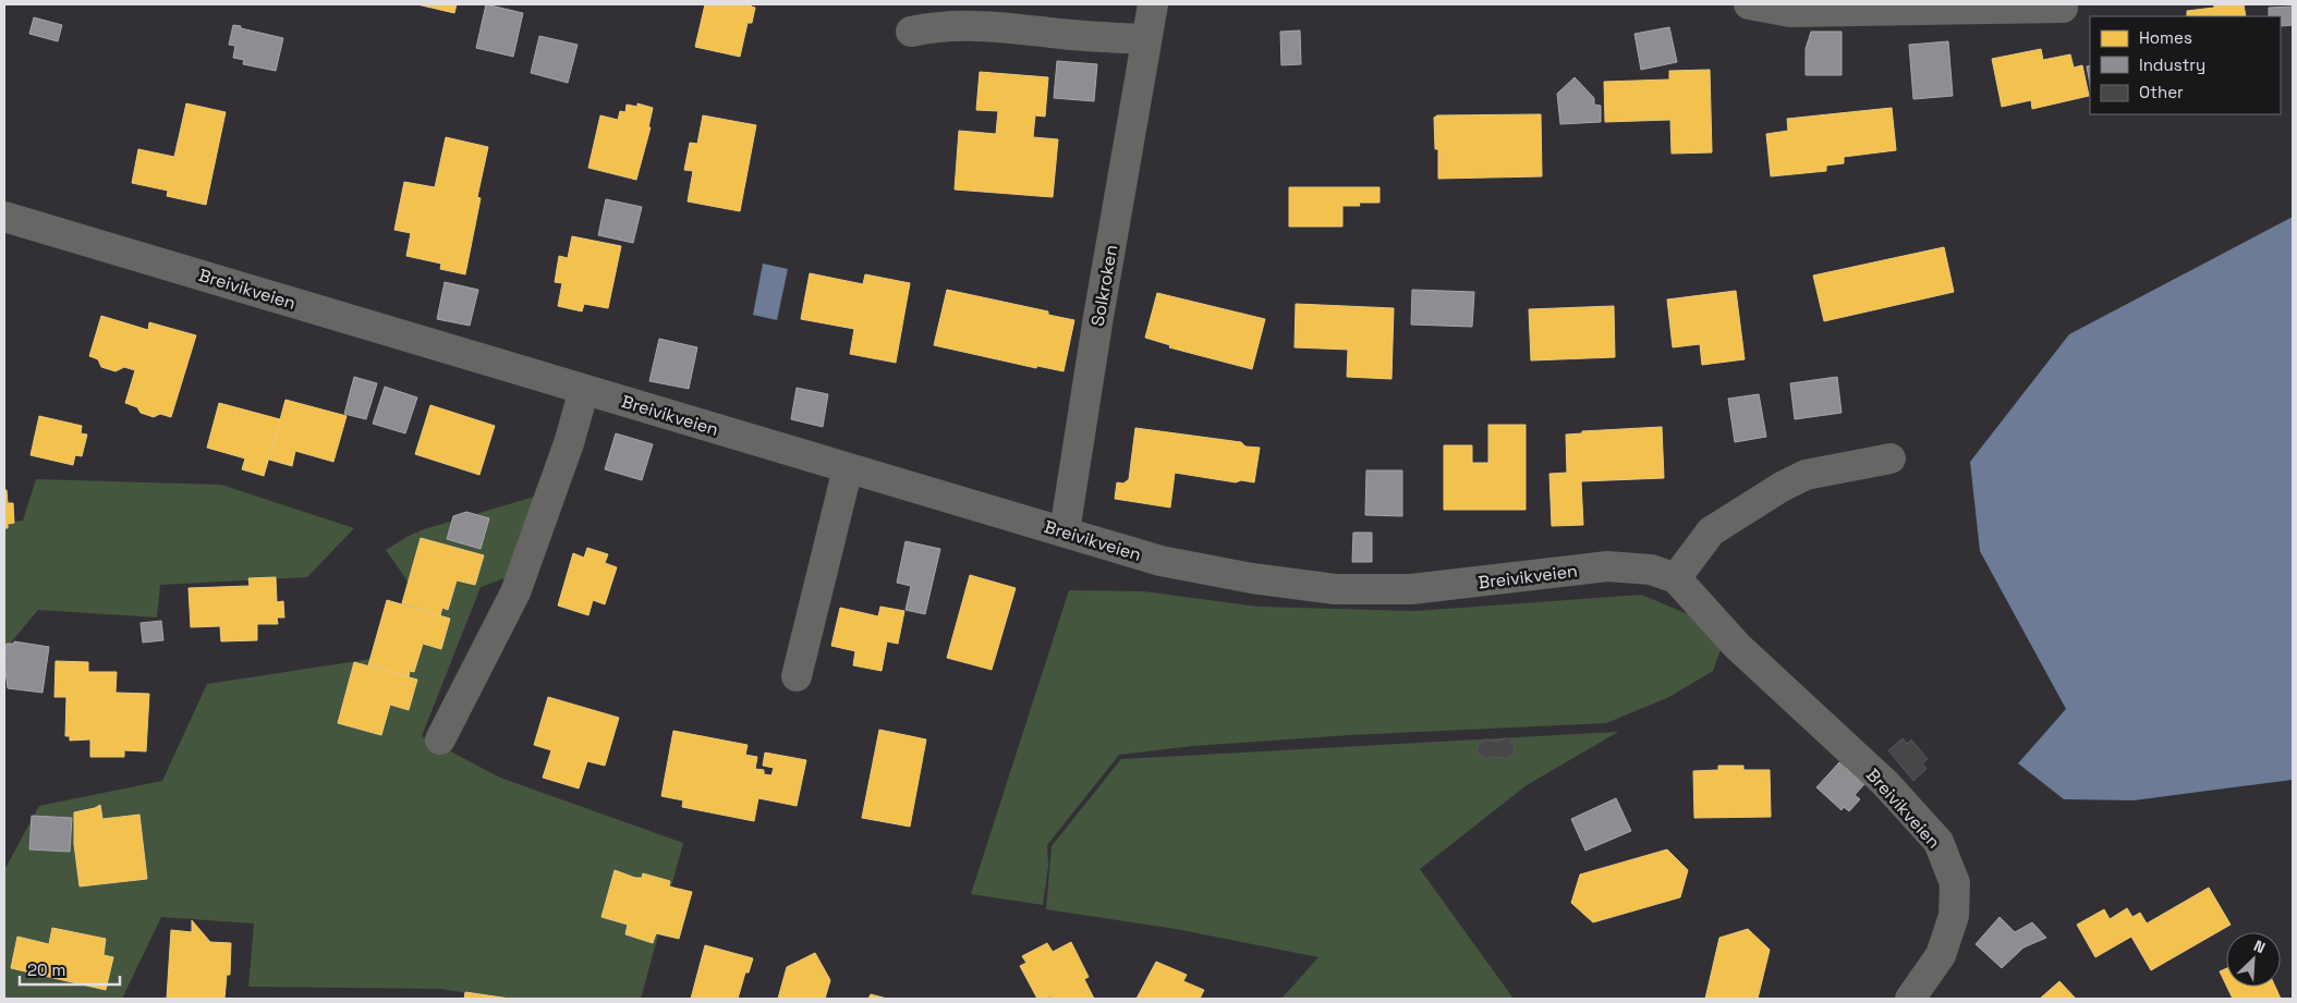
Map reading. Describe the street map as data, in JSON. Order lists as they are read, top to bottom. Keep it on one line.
{"streets":{"street":["Solkroken","Breivikveien"]},"crossings":[["Solkroken","Breivikveien"]],"legend":["Homes","Industry","Other"],"scale_bar":"20 m","north":"top right"}
